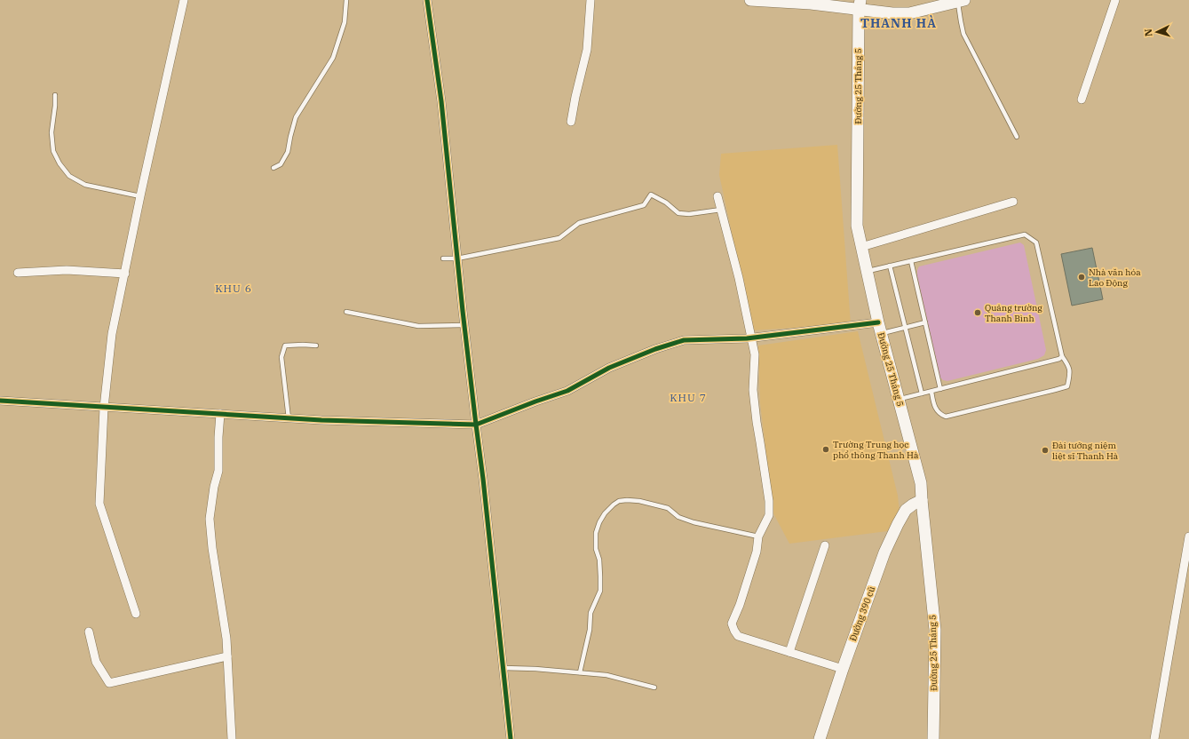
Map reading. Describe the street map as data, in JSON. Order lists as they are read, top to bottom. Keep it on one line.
{"streets":{"main road":["Đường 25 Tháng 5","Đường 390 cũ"]},"crossings":[["Đường 25 Tháng 5","Đường 390 cũ"]],"districts":["THANH HÀ","KHU 6","KHU 7"],"places":["Nhà văn hóa Lao Động","Quảng trường Thanh Bình","Trường Trung học phổ thông Thanh Hà","Đài tưởng niệm liệt sĩ Thanh Hà"],"north":"left"}
